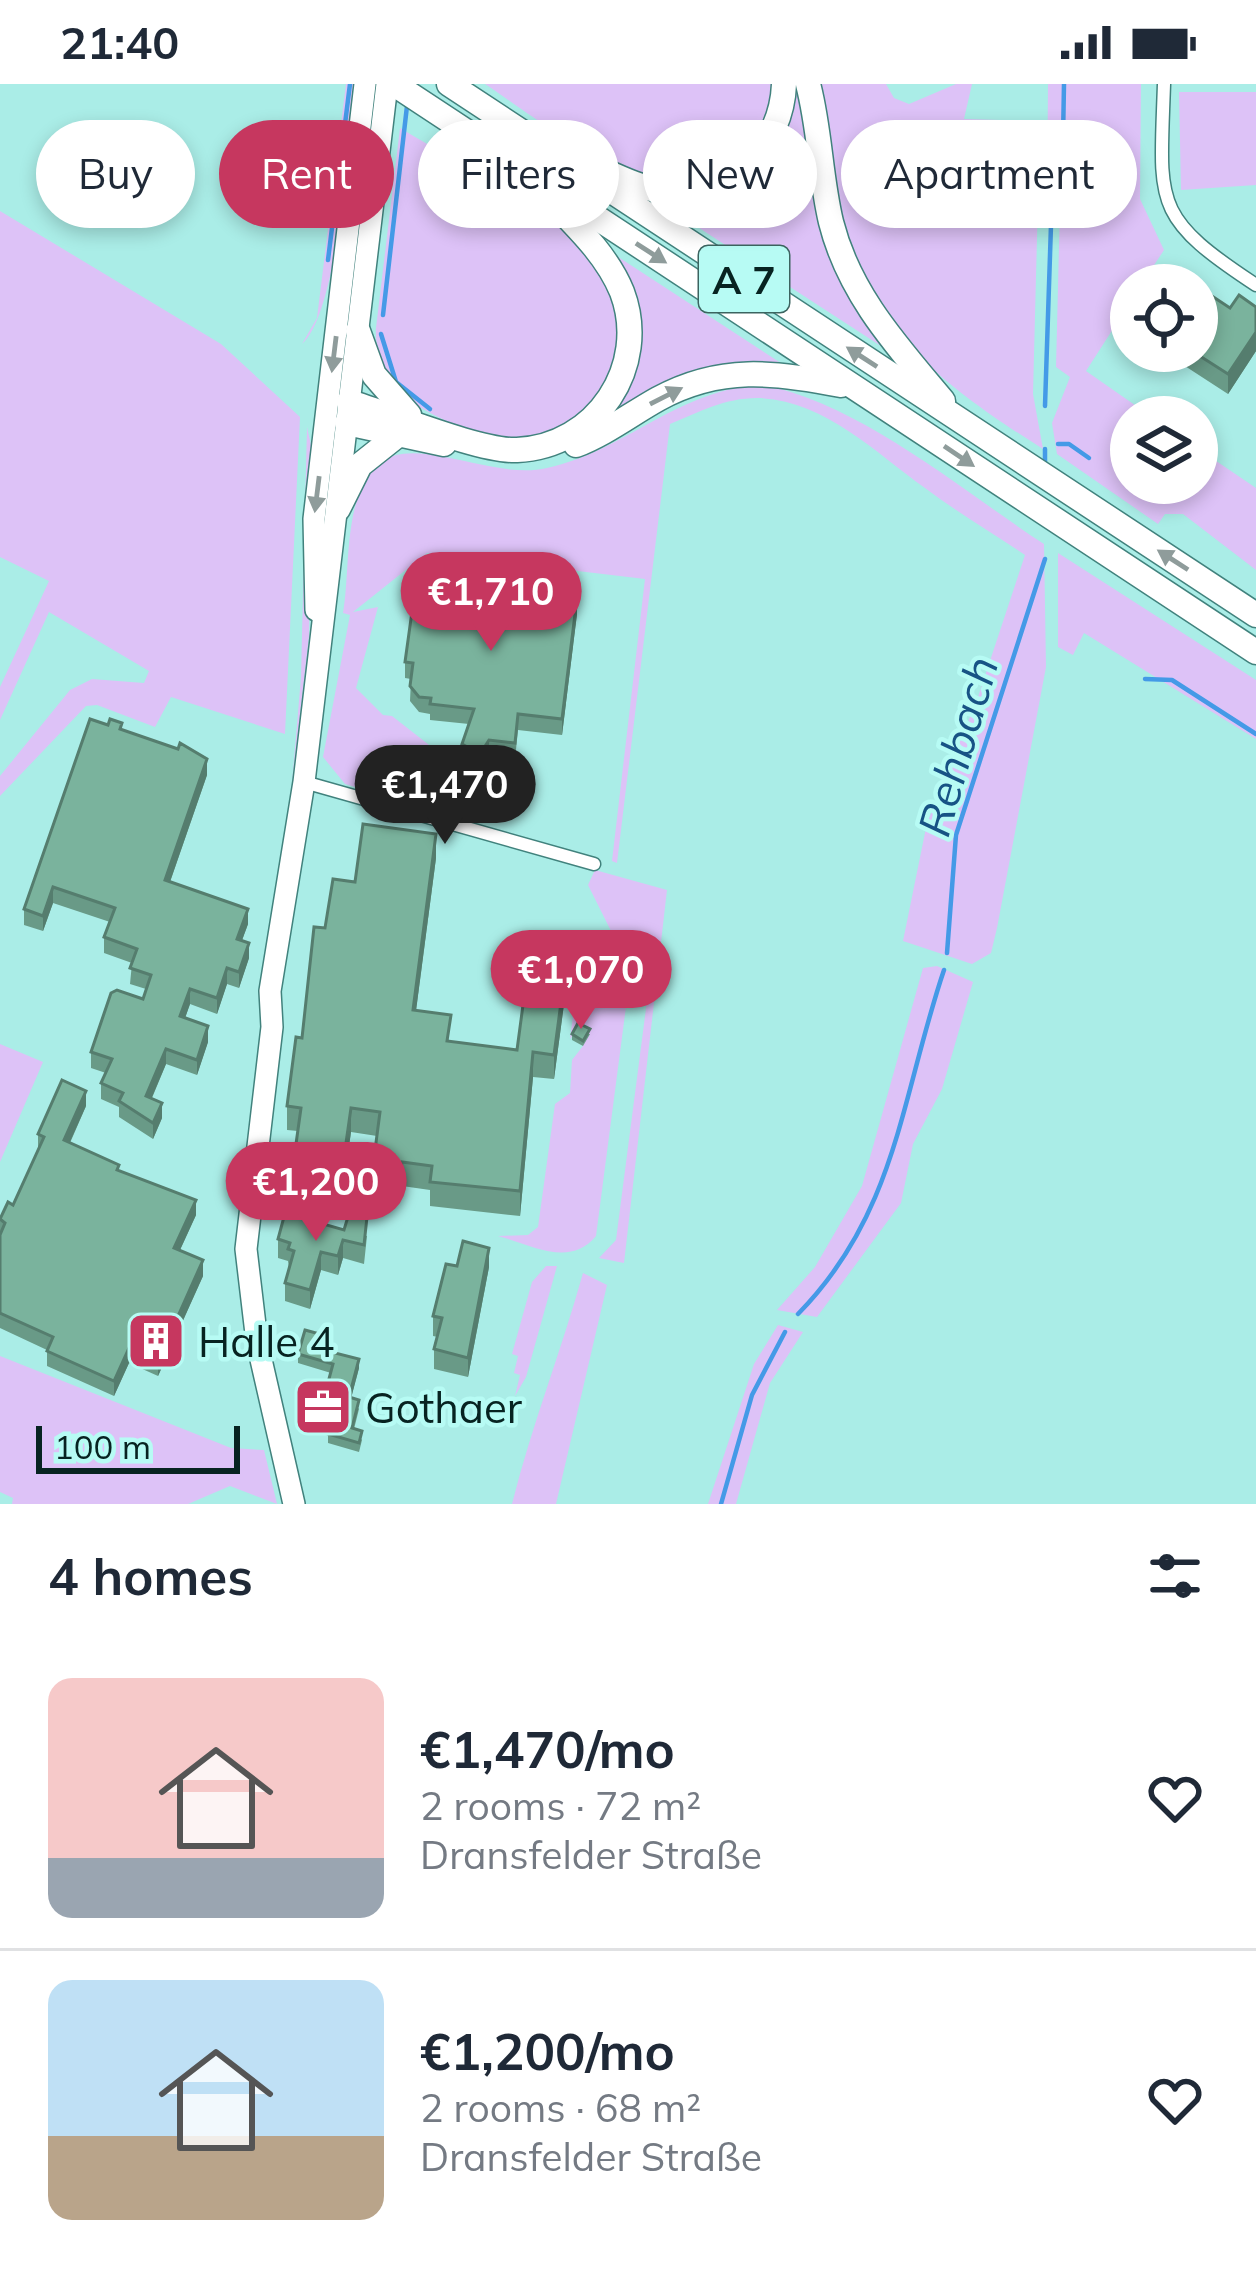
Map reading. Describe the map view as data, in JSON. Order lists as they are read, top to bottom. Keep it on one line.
{"streets":{"highway":["A 7"]},"water":["Rehbach"],"places":{"building":["Halle 4"],"office":["Gothaer"]},"scale_bar":"100 m","page":{"status":"21:40","chip":["Buy","Rent","Filters","New","Apartment"],"price":["€1,710","€1,470","€1,070","€1,200"],"scale":"100 m","heading":"4 homes","list":[{"name":"€1,470/mo","note":"2 rooms · 72 m² · Dransfelder Straße"},{"name":"€1,200/mo","note":"2 rooms · 68 m² · Dransfelder Straße"}]}}
